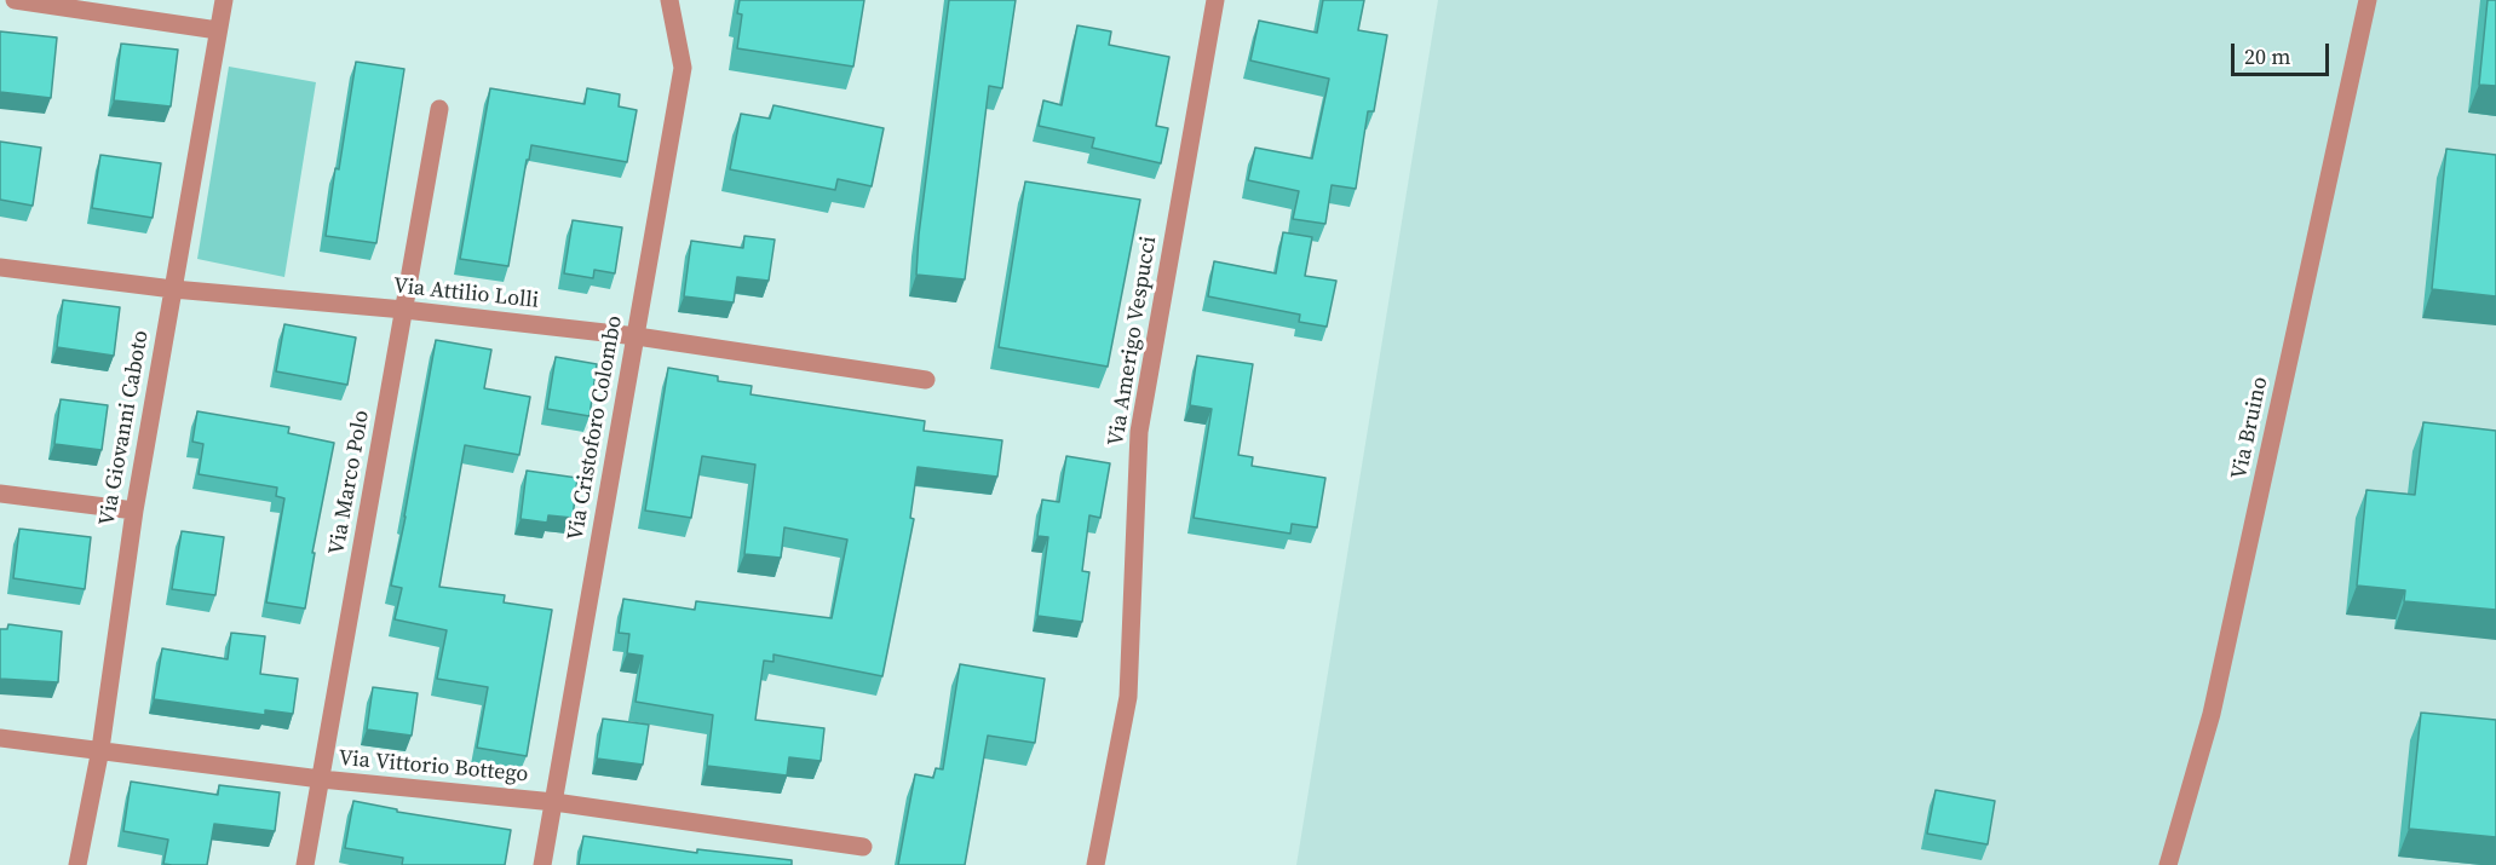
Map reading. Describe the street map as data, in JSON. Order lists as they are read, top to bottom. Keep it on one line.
{"streets":{"street":["Via Attilio Lolli","Via Amerigo Vespucci","Via Giovanni Caboto","Via Cristoforo Colombo","Via Bruino","Via Marco Polo","Via Vittorio Bottego"]},"crossings":[["Via Attilio Lolli","Via Giovanni Caboto"],["Via Attilio Lolli","Via Cristoforo Colombo"],["Via Attilio Lolli","Via Marco Polo"],["Via Giovanni Caboto","Via Vittorio Bottego"],["Via Cristoforo Colombo","Via Vittorio Bottego"],["Via Marco Polo","Via Vittorio Bottego"]],"scale_bar":"20 m"}
